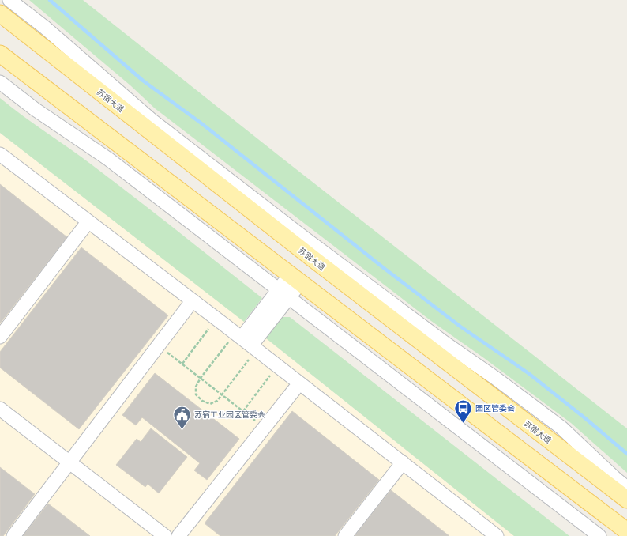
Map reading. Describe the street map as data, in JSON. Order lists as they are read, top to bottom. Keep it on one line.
{"streets":{"main road":["苏宿大道"]},"places":{"bus stop":["园区管委会"],"public building":["苏宿工业园区管委会"]}}
